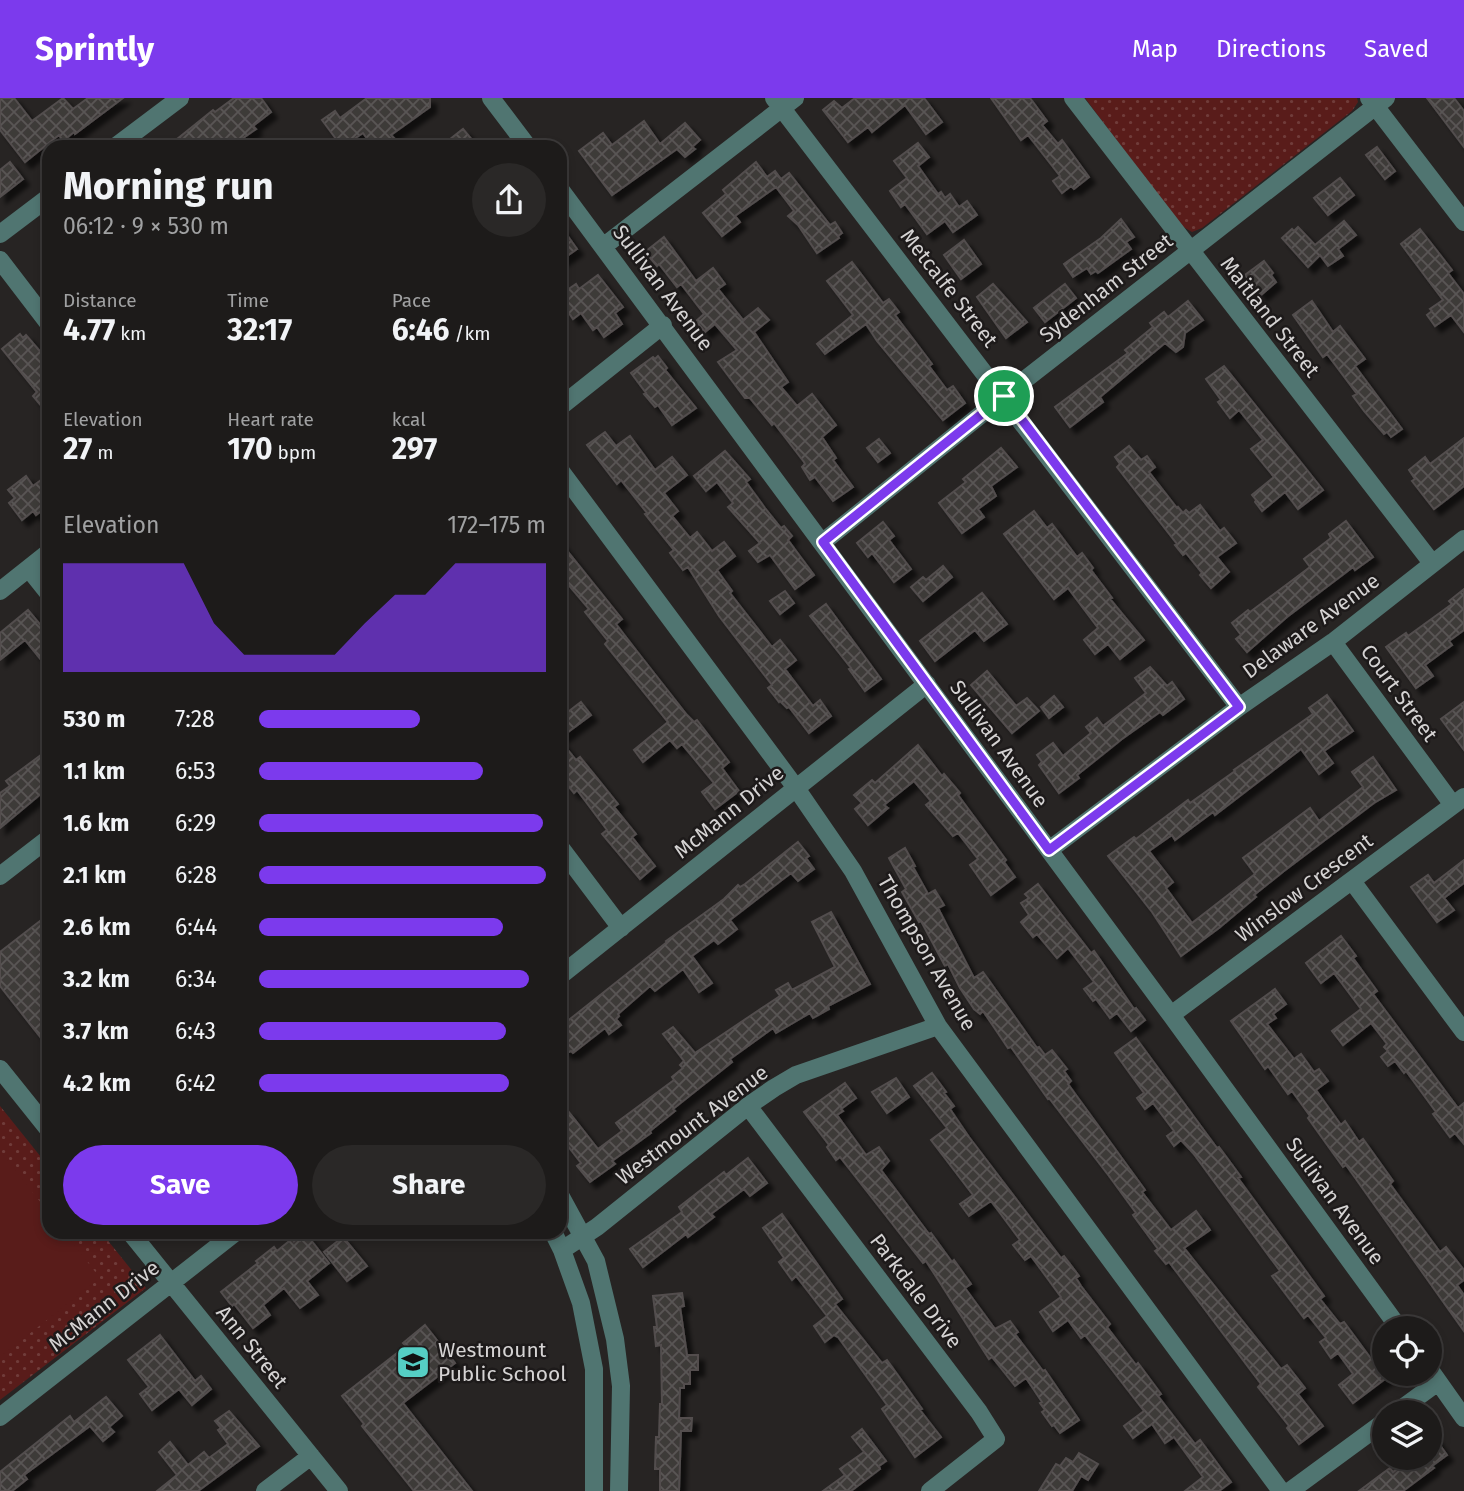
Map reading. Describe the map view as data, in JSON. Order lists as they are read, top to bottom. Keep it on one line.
{"streets":{"street":["Sullivan Avenue","Metcalfe Street","Sydenham Street","Maitland Street","Delaware Avenue","Court Street","McMann Drive","Winslow Crescent","Thompson Avenue","Westmount Avenue","Parkdale Drive","Ann Street"]},"crossings":[["Sullivan Avenue","Sydenham Street"],["Sullivan Avenue","Delaware Avenue"],["Sullivan Avenue","McMann Drive"],["Sullivan Avenue","Winslow Crescent"],["Metcalfe Street","Sydenham Street"],["Metcalfe Street","Delaware Avenue"],["Sydenham Street","Maitland Street"],["Maitland Street","Delaware Avenue"],["Delaware Avenue","Court Street"],["Court Street","Winslow Crescent"],["McMann Drive","Thompson Avenue"],["McMann Drive","Ann Street"],["Thompson Avenue","Westmount Avenue"],["Westmount Avenue","Parkdale Drive"]],"places":{"school or university":["Westmount Public School"]},"page":{"header":"Sprintly","nav":["Map","Directions","Saved"],"heading":["Morning run","06:12 · 9 × 530 m"],"stats":[["Distance","4.77 km"],["Time","32:17"],["Pace","6:46 /km"],["Elevation","27 m"],["Heart rate","170 bpm"],["kcal","297"]],"chart":["Elevation","172–175 m"],"list":[{"name":"530 m","note":"7:28"},{"name":"1.1 km","note":"6:53"},{"name":"1.6 km","note":"6:29"},{"name":"2.1 km","note":"6:28"},{"name":"2.6 km","note":"6:44"},{"name":"3.2 km","note":"6:34"},{"name":"3.7 km","note":"6:43"},{"name":"4.2 km","note":"6:42"}],"buttons":["Save","Share"]}}
